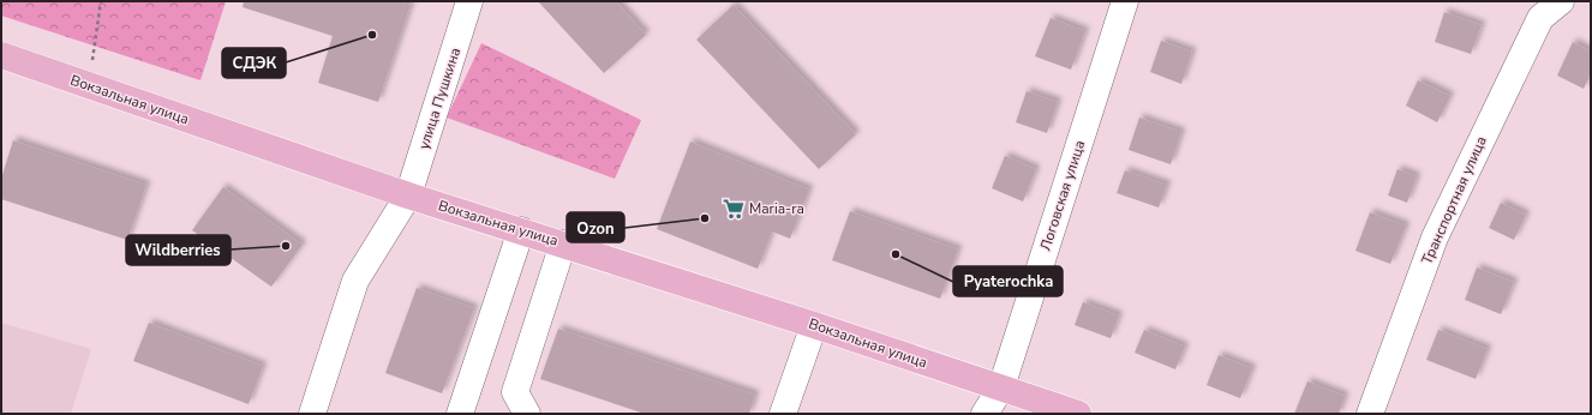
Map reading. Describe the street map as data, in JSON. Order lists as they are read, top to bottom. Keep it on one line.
{"streets":{"main road":["Вокзальная улица"],"street":["улица Пушкина","Логовская улица","Транспортная улица"]},"crossings":[["улица Пушкина","Вокзальная улица"],["Вокзальная улица","Логовская улица"]],"places":{"other":["СДЭК","Ozon","Wildberries","Pyaterochka"],"supermarket":["Maria-ra"]}}
